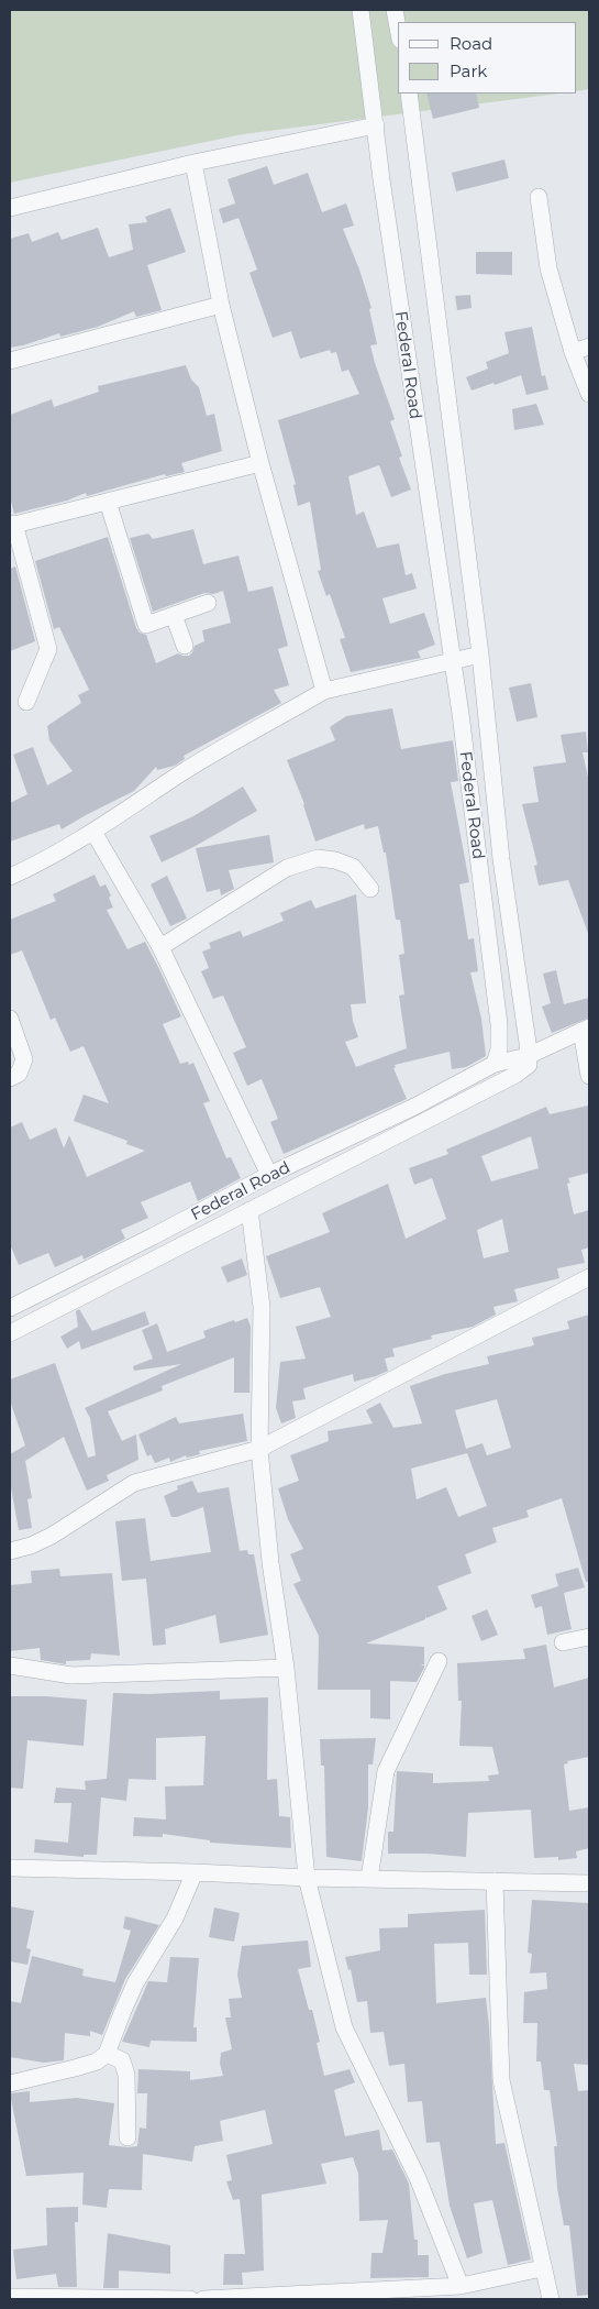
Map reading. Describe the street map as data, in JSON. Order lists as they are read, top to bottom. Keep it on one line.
{"streets":{"street":["Federal Road"]},"legend":["Road","Park"]}
